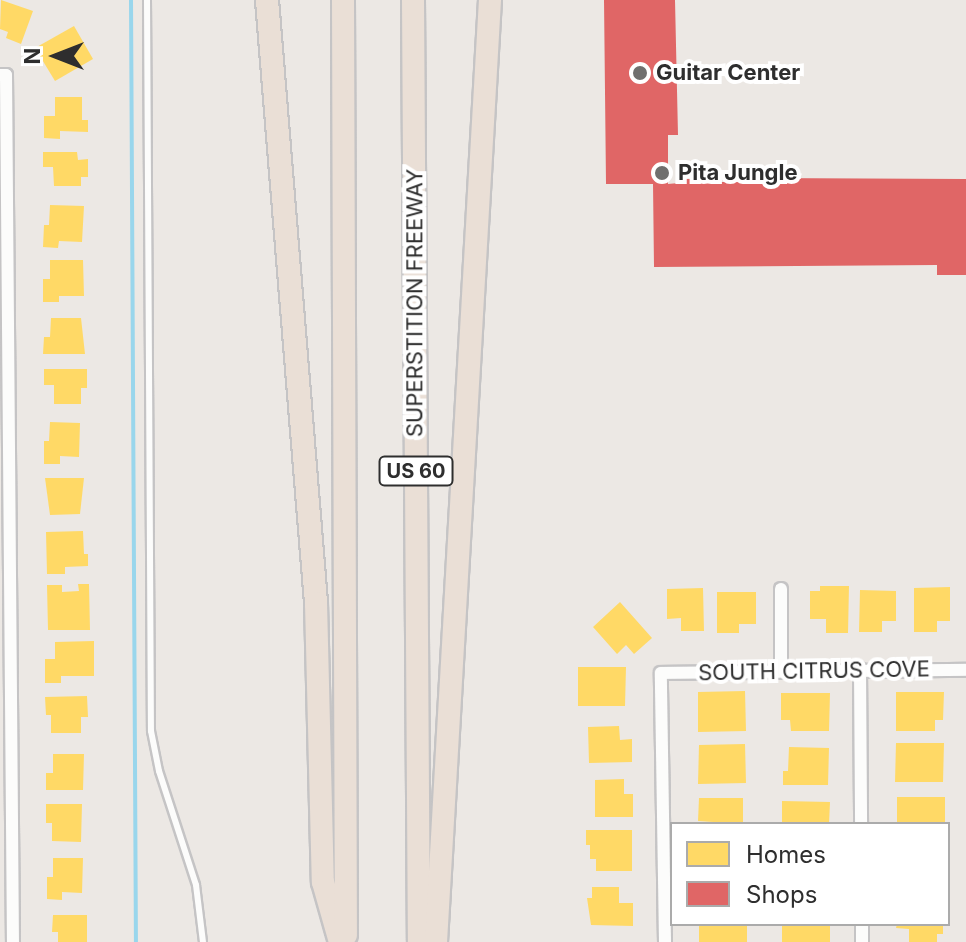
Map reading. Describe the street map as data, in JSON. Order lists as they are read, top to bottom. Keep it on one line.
{"streets":{"highway":["SUPERSTITION FREEWAY","US 60"],"street":["SOUTH CITRUS COVE"]},"places":["Guitar Center","Pita Jungle"],"legend":["Homes","Shops"],"north":"left"}
